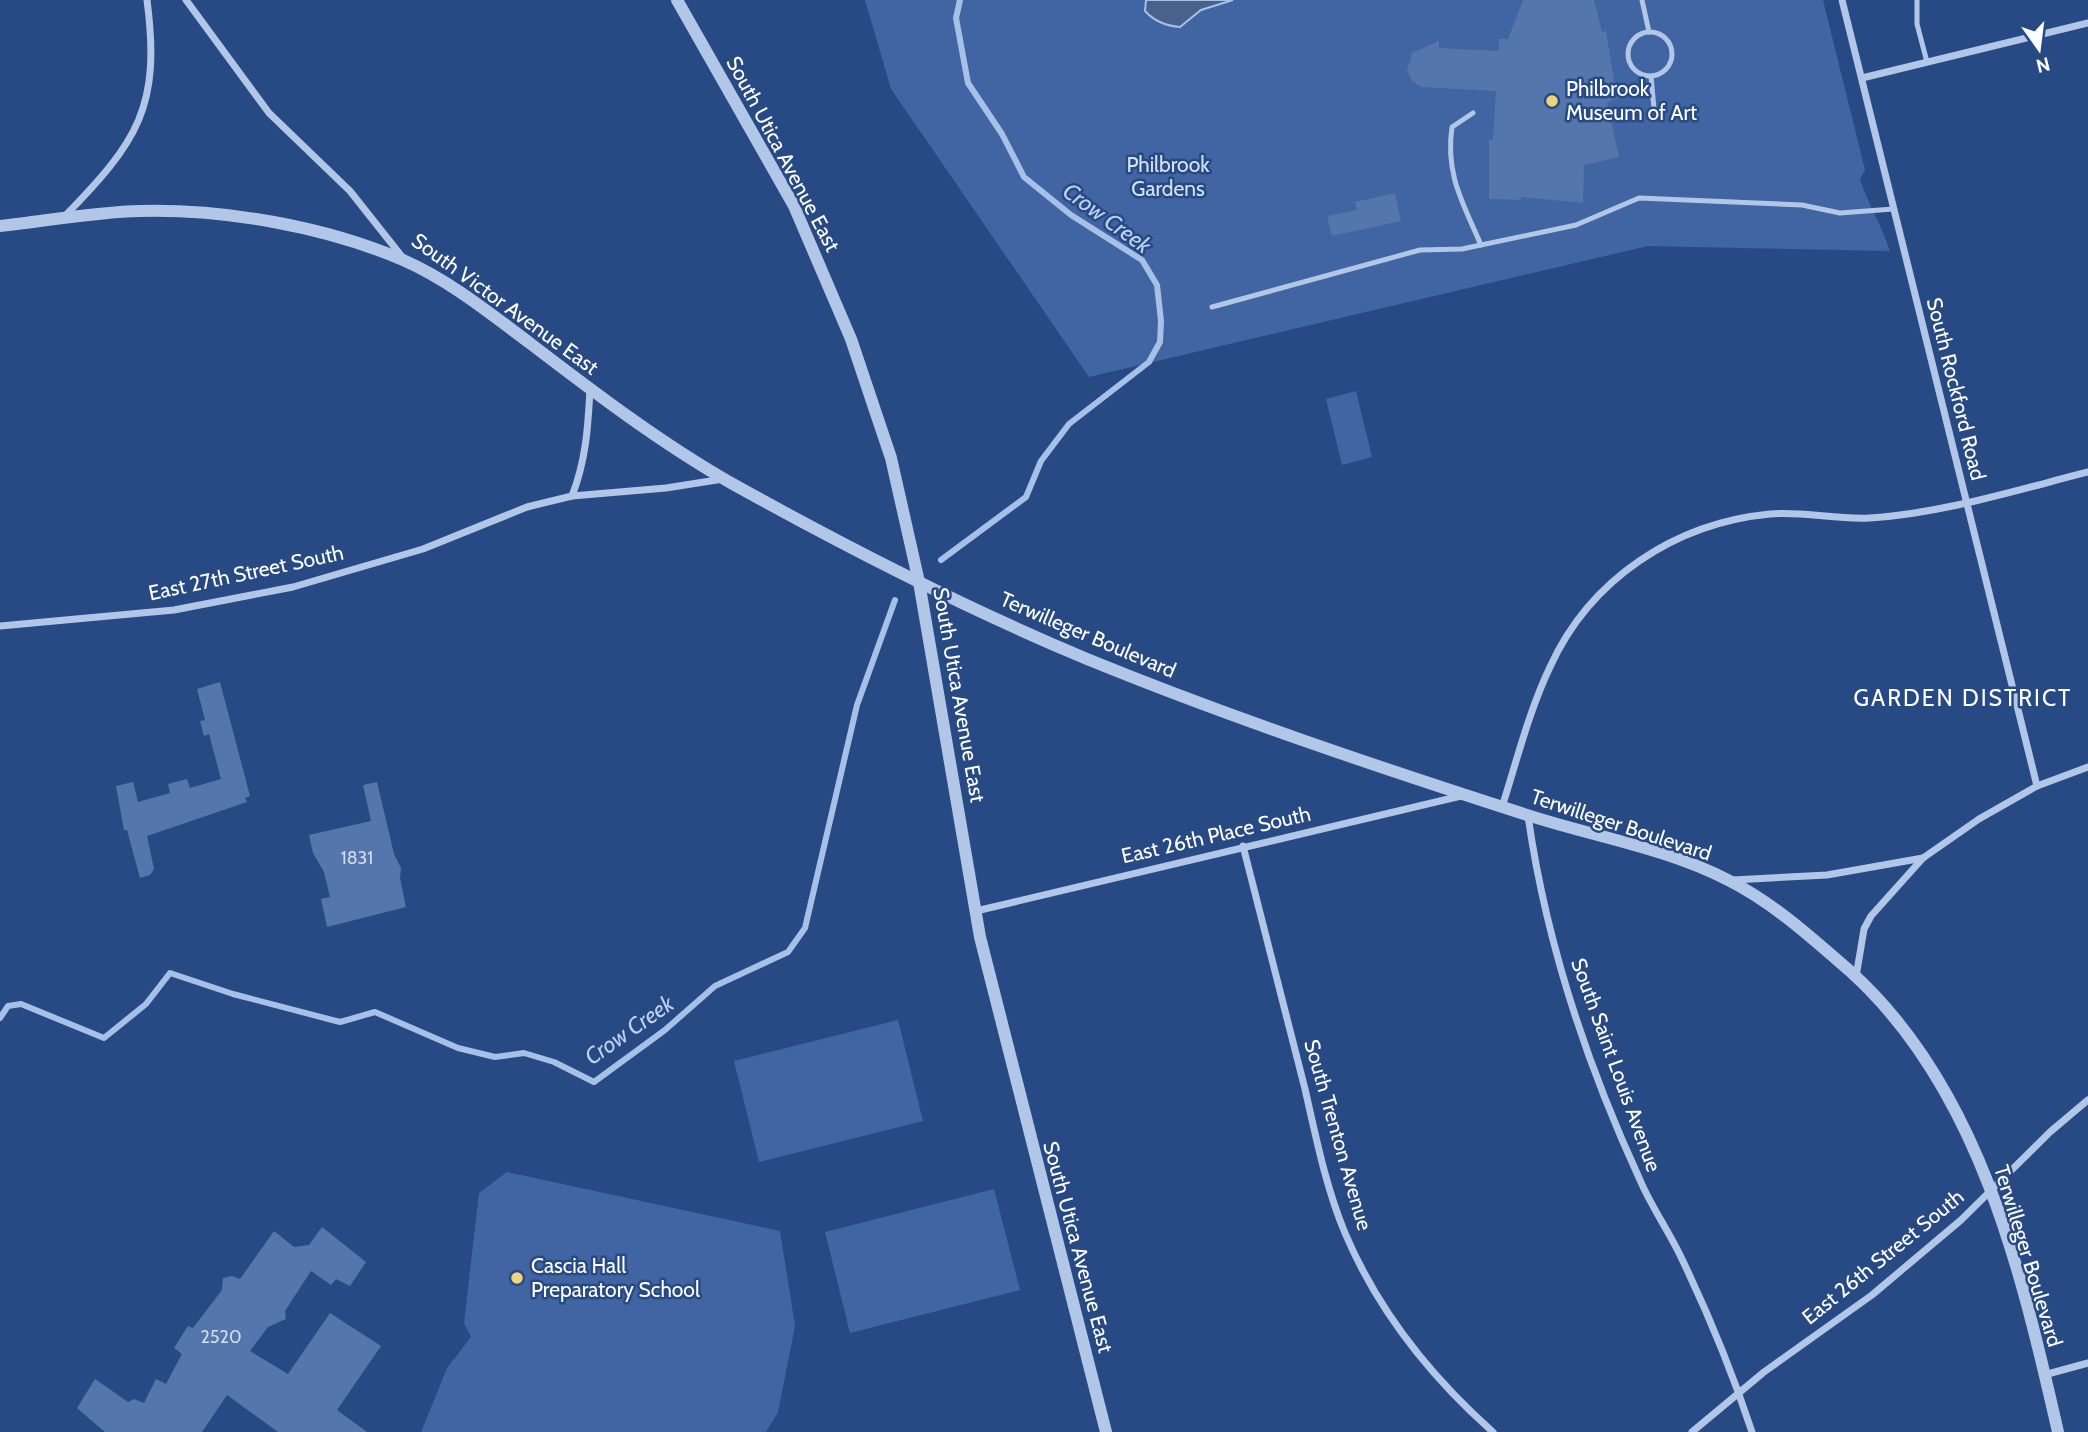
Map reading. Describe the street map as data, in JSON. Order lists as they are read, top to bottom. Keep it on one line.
{"streets":{"street":["South Utica Avenue East","South Victor Avenue East","South Rockford Road","East 27th Street South","Terwilleger Boulevard","East 26th Place South","South Saint Louis Avenue","South Trenton Avenue","East 26th Street South"]},"crossings":[["South Utica Avenue East","Terwilleger Boulevard"],["South Utica Avenue East","East 26th Place South"],["South Victor Avenue East","East 27th Street South"],["Terwilleger Boulevard","East 26th Place South"],["Terwilleger Boulevard","South Saint Louis Avenue"],["Terwilleger Boulevard","East 26th Street South"],["East 26th Place South","South Trenton Avenue"],["South Saint Louis Avenue","East 26th Street South"]],"districts":["GARDEN DISTRICT"],"water":["Crow Creek"],"parks":["Philbrook Gardens"],"places":["Philbrook Museum of Art","Cascia Hall Preparatory School"],"house_numbers":["1831","2520"],"north":"bottom"}
